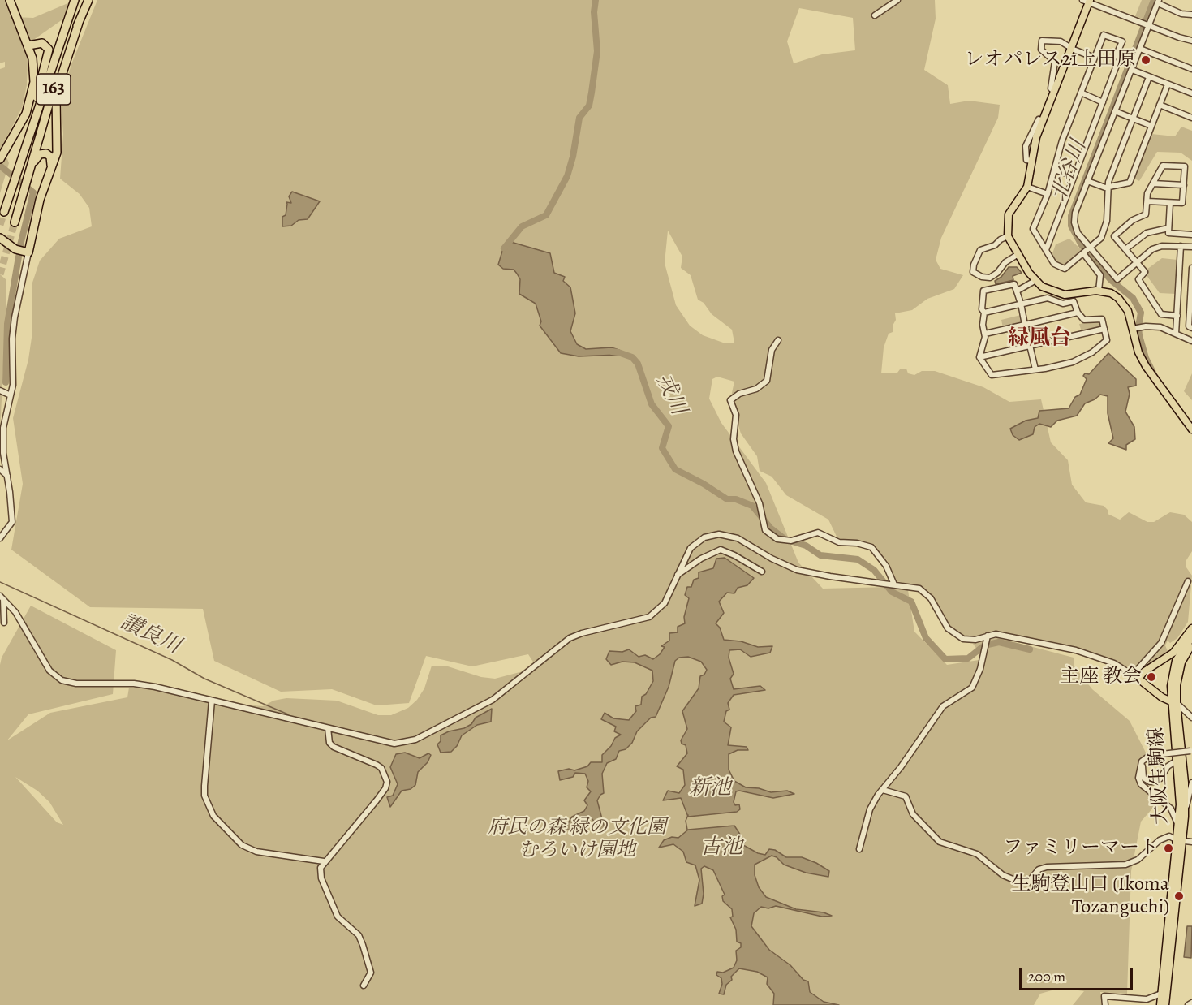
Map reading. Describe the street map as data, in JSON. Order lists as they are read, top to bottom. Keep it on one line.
{"streets":{"highway":["163"],"main road":["大阪生駒線"]},"districts":["緑風台"],"water":["北谷川","戎川","讃良川","新池","古池"],"parks":["府民の森 緑の文化園 むろいけ園地"],"places":["レオパレス21上田原","主座 教会","ファミリーマート","生駒登山口 (Ikoma Tozanguchi)"],"scale_bar":"200 m"}
